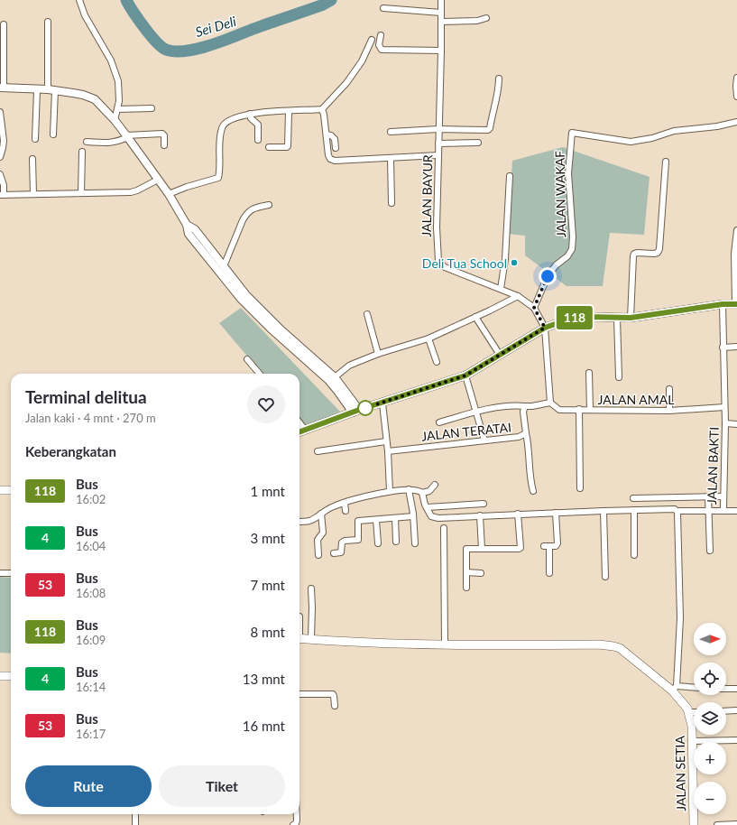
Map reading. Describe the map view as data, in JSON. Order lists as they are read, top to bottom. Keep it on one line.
{"streets":{"main road":["JALAN SETIA"],"street":["JALAN WAKAF","JALAN BAYUR","JALAN AMAL","JALAN TERATAI","JALAN BAKTI"]},"crossings":[["JALAN WAKAF","JALAN BAYUR"],["JALAN AMAL","JALAN BAKTI"]],"water":["Sei Deli"],"places":["Deli Tua School"],"lines":["bus line 118"],"north":"right","page":{"on_map":"118","heading":[["Terminal delitua","Jalan kaki · 4 mnt · 270 m"],"Keberangkatan"],"list":[{"mark":"118","name":"Bus","note":"16:02","value":"1 mnt"},{"mark":"4","name":"Bus","note":"16:04","value":"3 mnt"},{"mark":"53","name":"Bus","note":"16:08","value":"7 mnt"},{"mark":"118","name":"Bus","note":"16:09","value":"8 mnt"},{"mark":"4","name":"Bus","note":"16:14","value":"13 mnt"},{"mark":"53","name":"Bus","note":"16:17","value":"16 mnt"}],"map_buttons":["+","−"],"buttons":["Rute","Tiket"]}}
